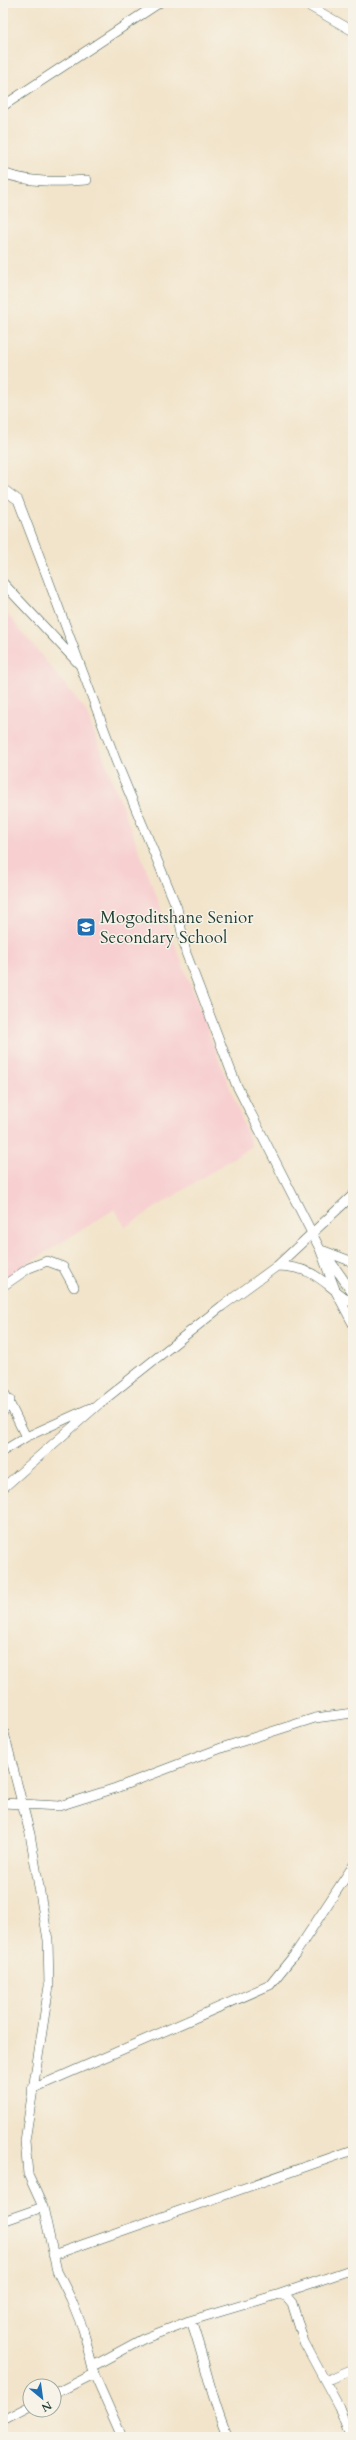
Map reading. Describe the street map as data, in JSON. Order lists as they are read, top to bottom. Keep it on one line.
{"places":{"school or university":["Mogoditshane Senior Secondary School"]},"north":"bottom right"}
